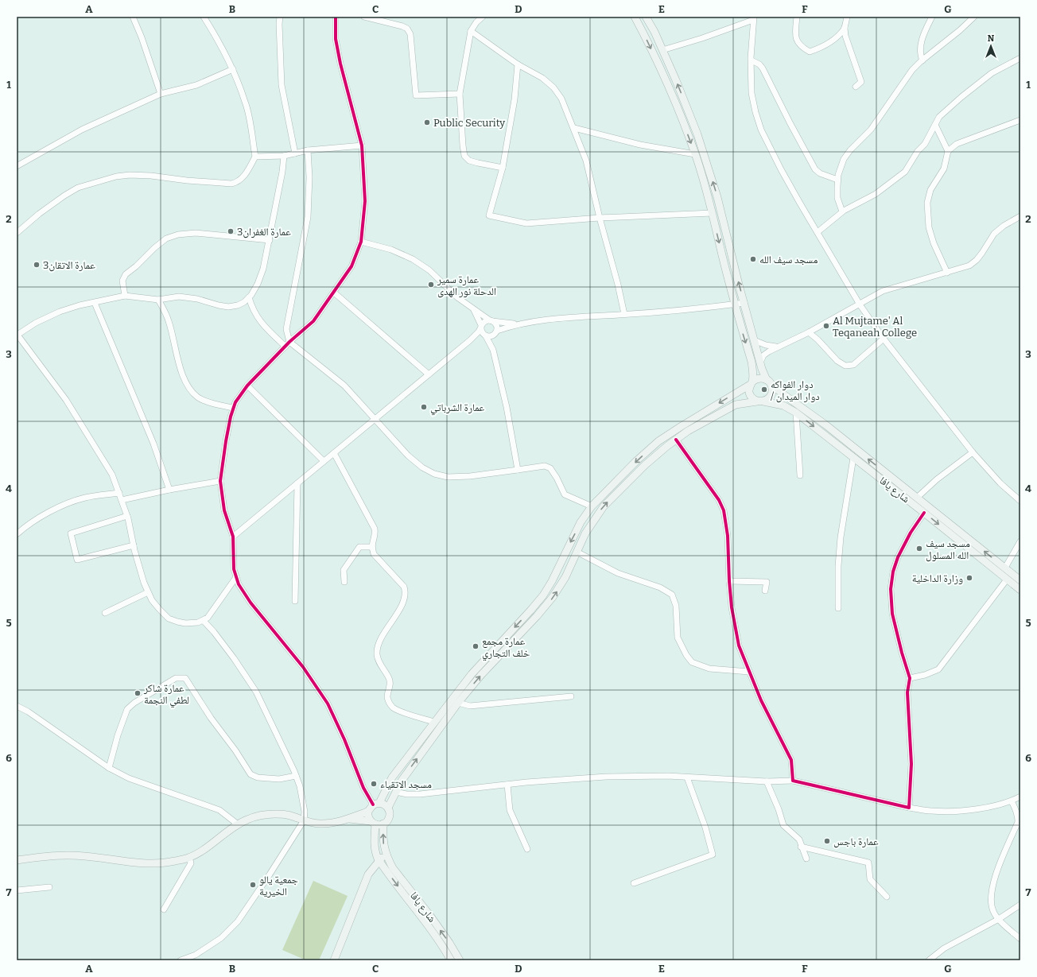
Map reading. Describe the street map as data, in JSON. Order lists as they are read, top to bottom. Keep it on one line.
{"streets":{"main road":["شارع يافا"]},"places":["Public Security","عمارة الغفران3","مسجد سيف الله","عمارة الاتقان3","عمارة سمير الدحلة نور الهدى","Al Mujtame' Al Teqaneah College","دوار الفواكه / دوار الميدان","عمارة الشرباتي","مسجد سيف الله المسلول","وزارة الداخلية","عمارة مجمع خلف التجاري","عمارة شاكر لطفي النجمة","مسجد الاتقياء","عمارة باجس","جمعية يالو الخيرية"],"north":"top","grid":{"columns":["A","B","C","D","E","F","G"],"rows":["1","2","3","4","5","6","7"]}}
